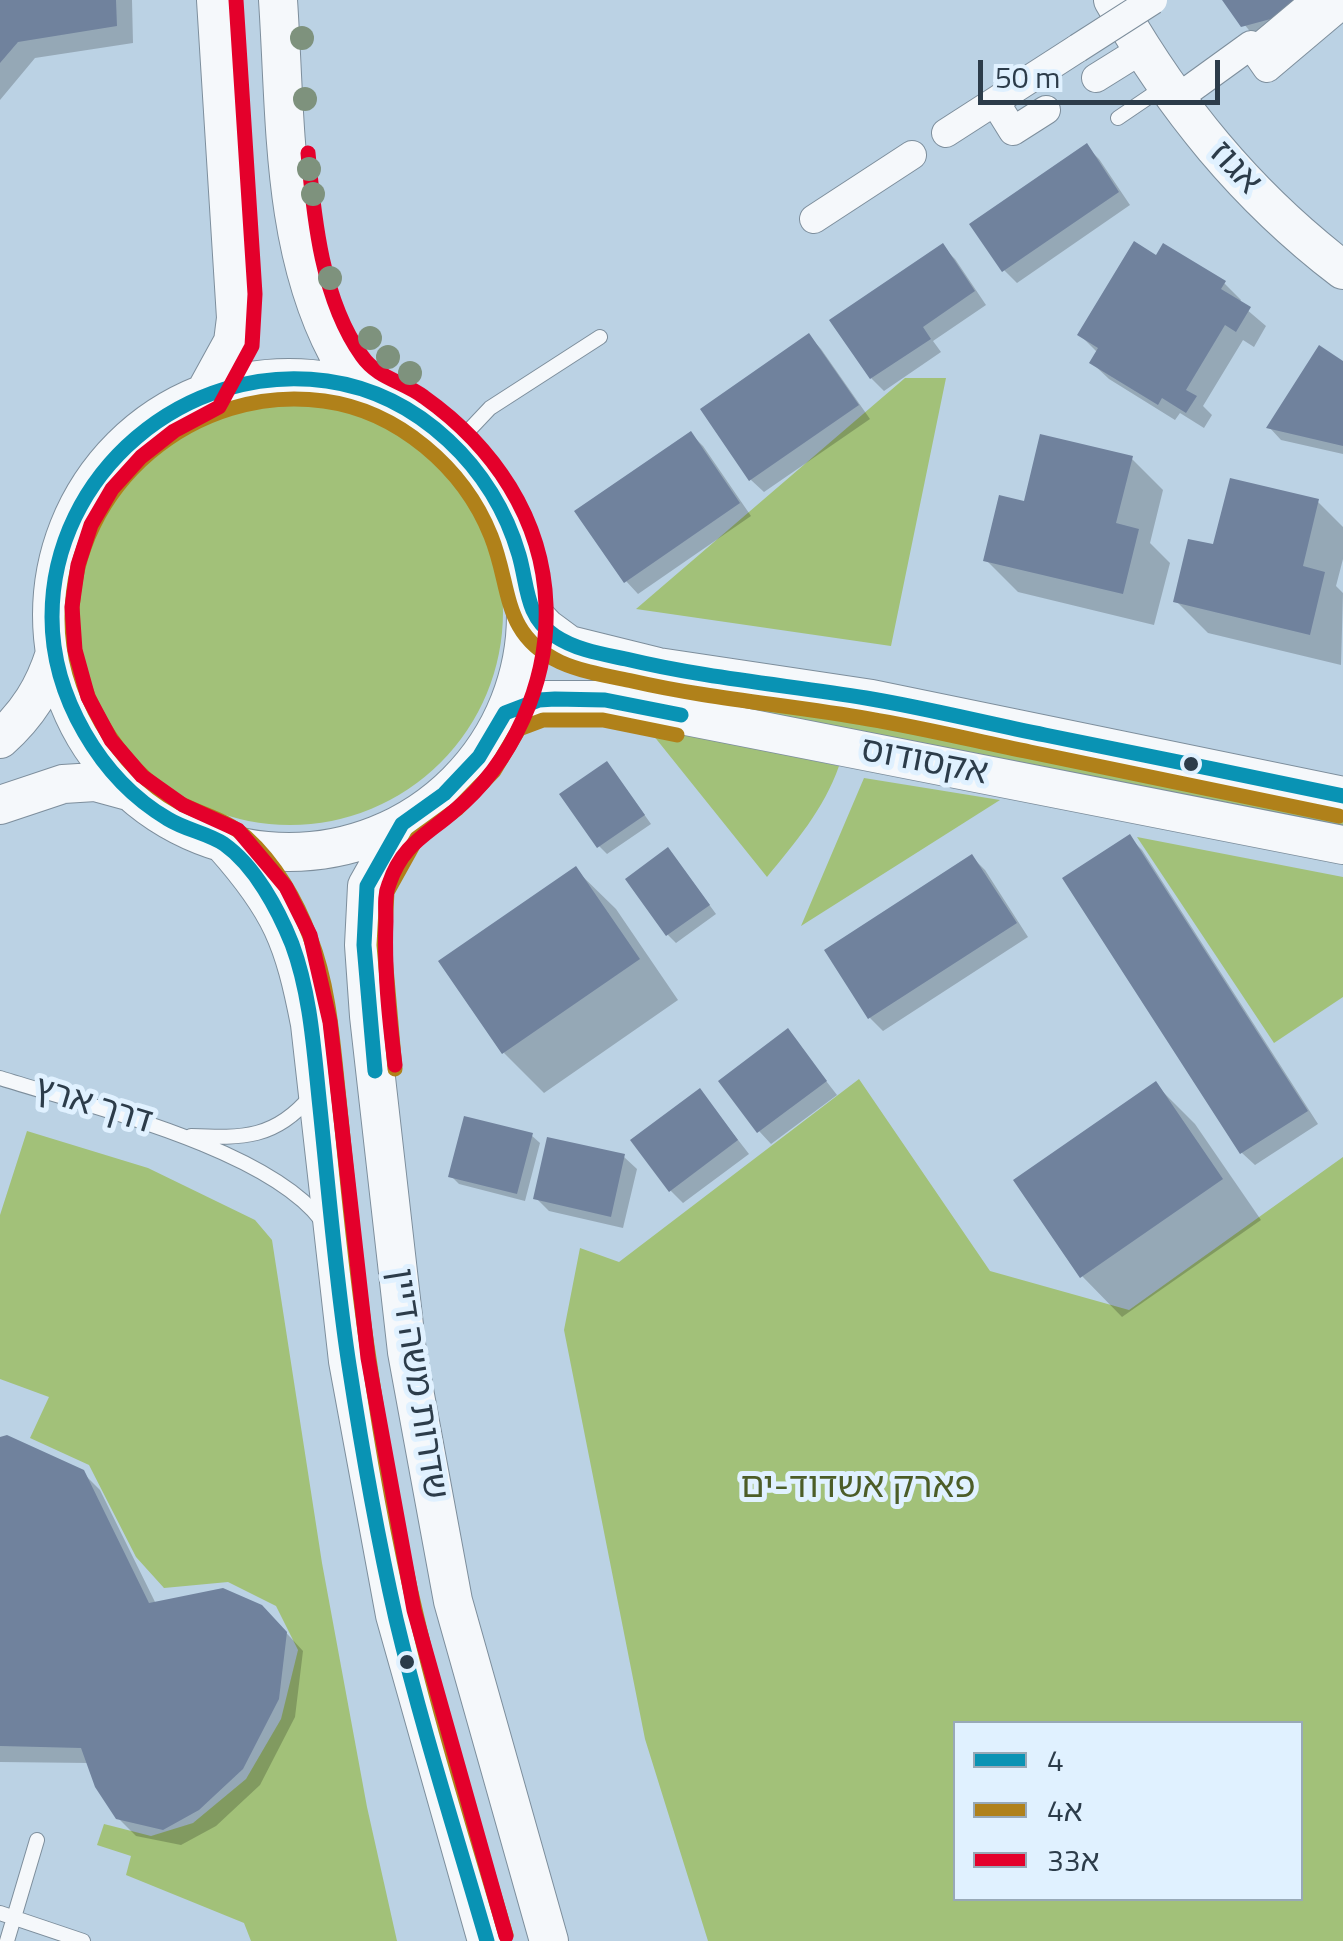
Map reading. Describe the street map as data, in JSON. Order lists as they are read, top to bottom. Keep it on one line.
{"streets":{"main road":["אגוז","אקסודוס","שדרות משה דיין"],"lane":["דרך ארץ"]},"crossings":[["דרך ארץ","שדרות משה דיין"]],"parks":["פארק אשדוד-ים"],"lines":["transit line 33א","transit line 4","transit line 4א"],"legend":["4","4א","33א"],"scale_bar":"50 m"}
